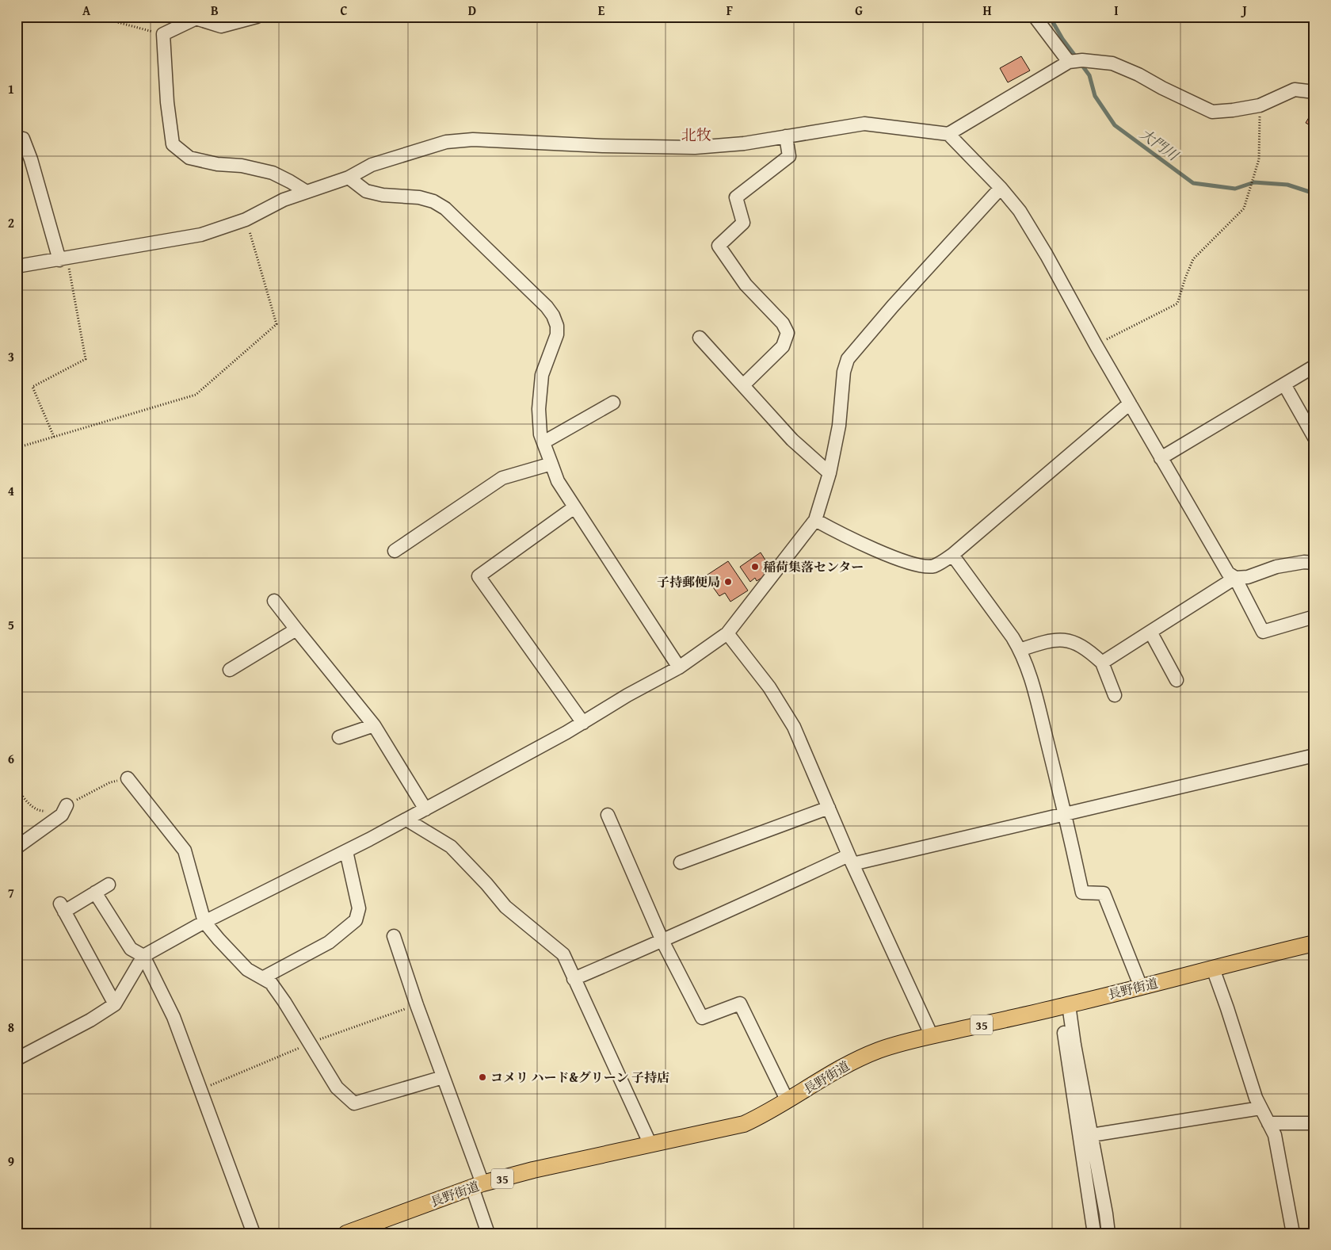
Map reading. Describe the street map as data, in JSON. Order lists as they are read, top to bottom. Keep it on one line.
{"streets":{"main road":["長野街道","35"]},"districts":["北牧"],"water":["大門川"],"places":["稲荷集落センター","子持郵便局","コメリ ハード&グリーン 子持店"],"grid":{"columns":["A","B","C","D","E","F","G","H","I","J"],"rows":["1","2","3","4","5","6","7","8","9"]}}
